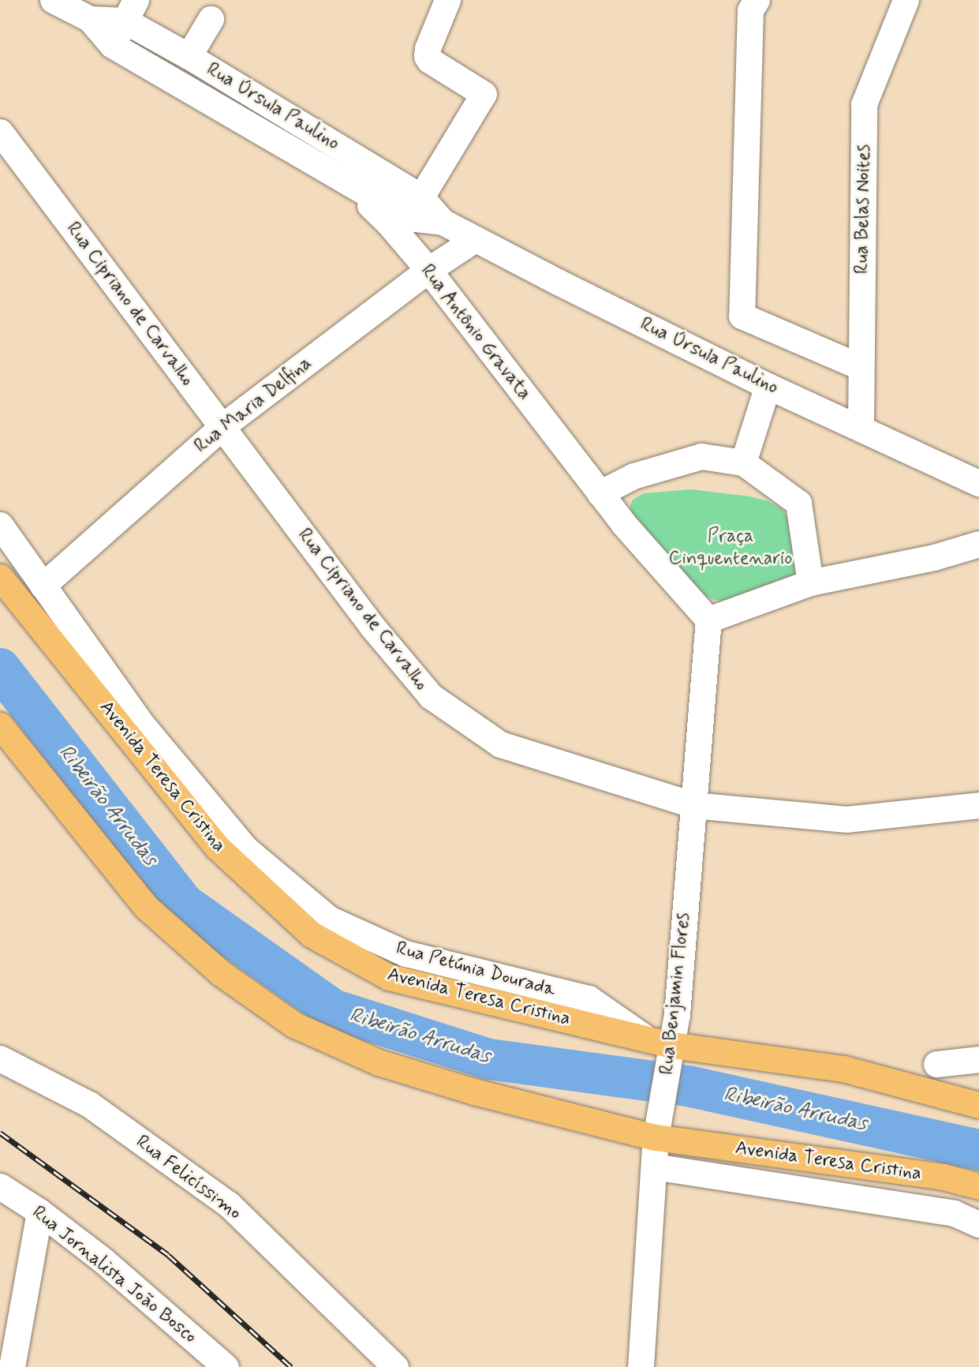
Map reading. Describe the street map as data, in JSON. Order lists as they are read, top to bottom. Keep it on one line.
{"streets":{"main road":["Avenida Teresa Cristina"],"street":["Rua Úrsula Paulino","Rua Belas Noites","Rua Cipriano de Carvalho","Rua Antônio Gravata","Rua Maria Delfina","Rua Petúnia Dourada","Rua Benjamin Flores","Rua Felicíssimo","Rua Jornalista João Bosco"]},"crossings":[["Rua Úrsula Paulino","Rua Belas Noites"],["Rua Úrsula Paulino","Rua Antônio Gravata"],["Rua Úrsula Paulino","Rua Maria Delfina"],["Rua Cipriano de Carvalho","Rua Maria Delfina"],["Rua Cipriano de Carvalho","Rua Benjamin Flores"],["Rua Antônio Gravata","Rua Maria Delfina"],["Rua Antônio Gravata","Rua Benjamin Flores"],["Rua Maria Delfina","Rua Petúnia Dourada"],["Avenida Teresa Cristina","Rua Petúnia Dourada"],["Avenida Teresa Cristina","Rua Benjamin Flores"]],"water":["Ribeirão Arrudas"],"parks":["Praça Cinquentenario"]}
